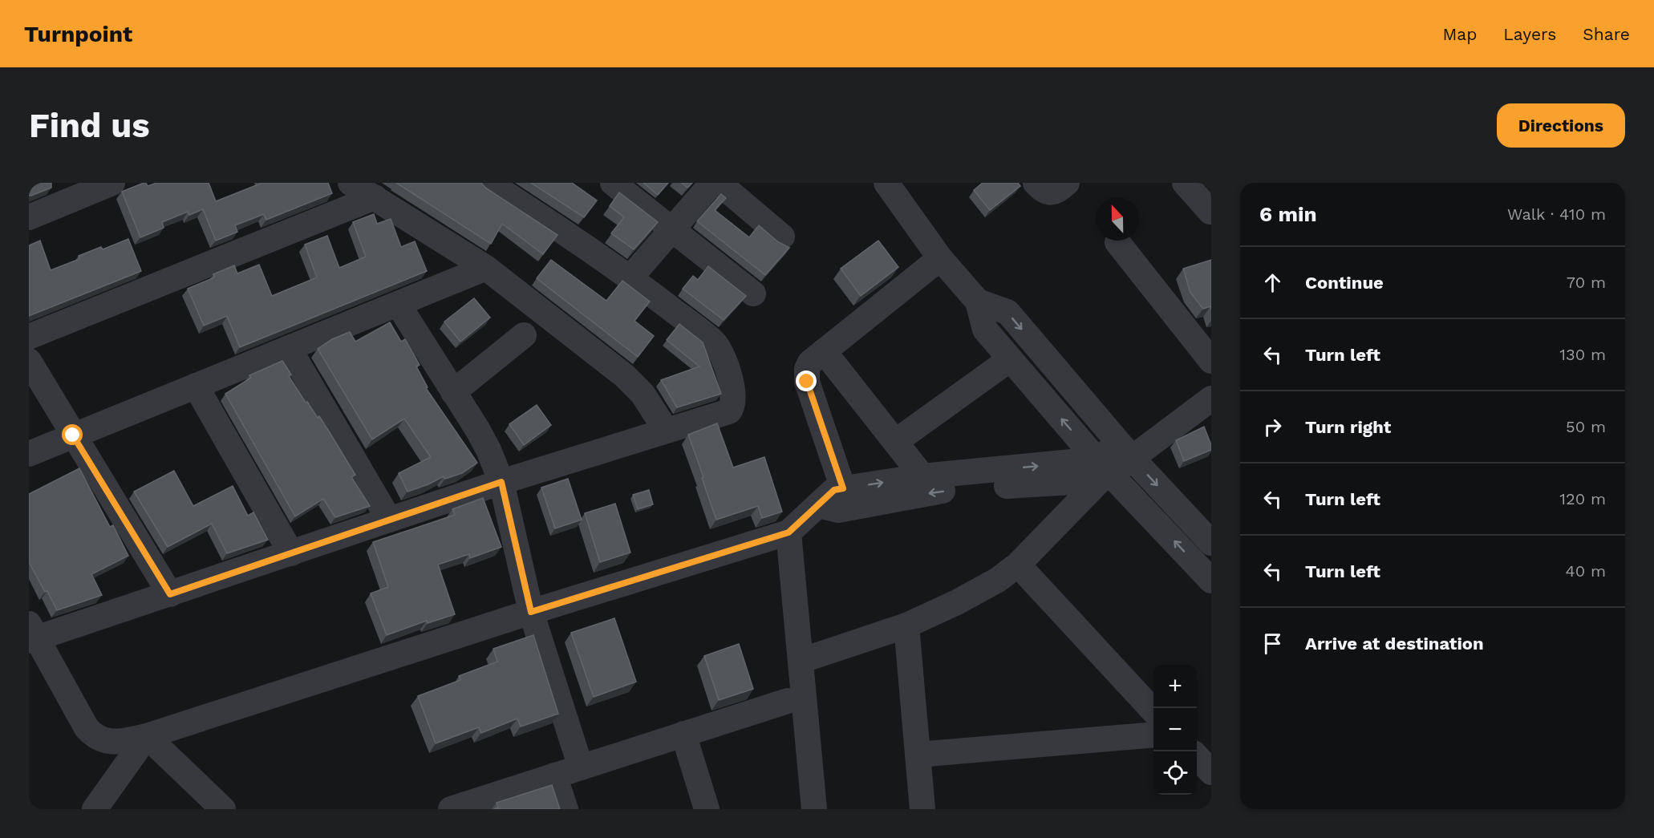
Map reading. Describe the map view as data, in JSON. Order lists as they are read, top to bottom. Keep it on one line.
{"north":"top","page":{"header":"Turnpoint","nav":["Map","Layers","Share"],"buttons":"Directions","title":"Find us","heading":["6 min","Walk · 410 m"],"list":[["Continue","70 m"],["Turn left","130 m"],["Turn right","50 m"],["Turn left","120 m"],["Turn left","40 m"],"Arrive at destination"],"map_buttons":["+","−"]}}
